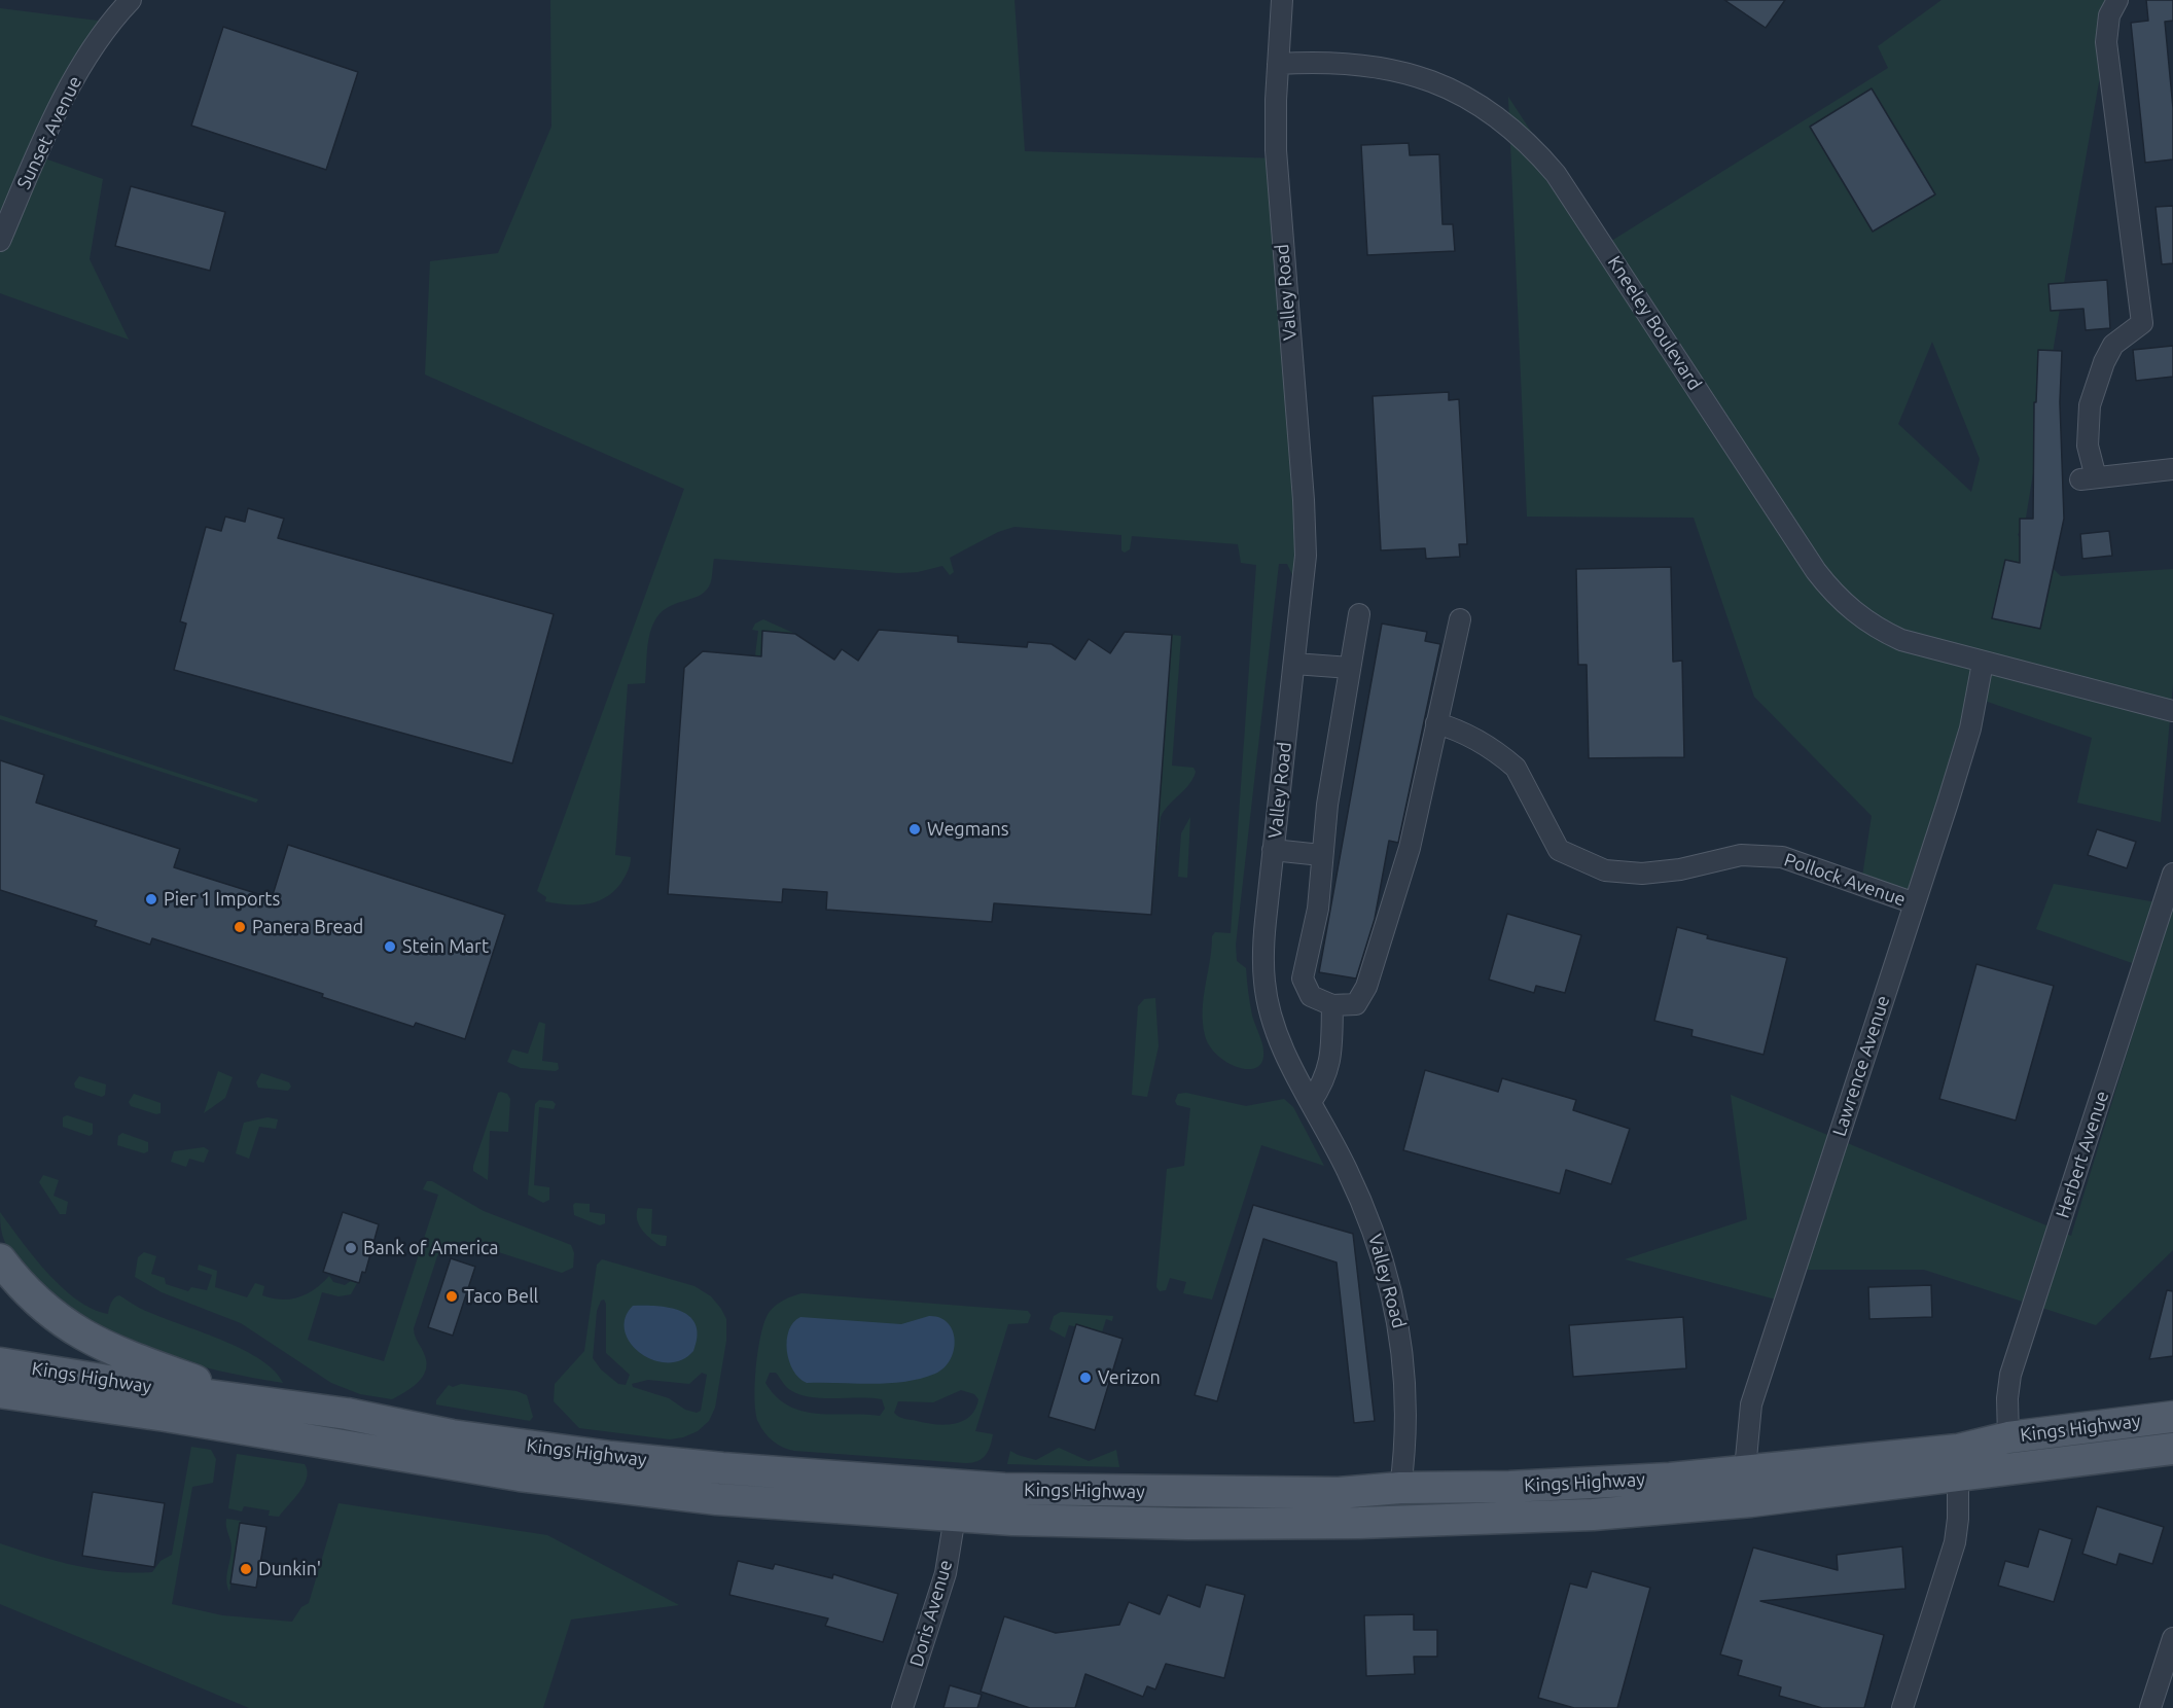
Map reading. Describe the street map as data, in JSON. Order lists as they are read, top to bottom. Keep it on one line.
{"streets":{"main road":["Kings Highway"],"street":["Sunset Avenue","Valley Road","Kneeley Boulevard","Pollock Avenue","Lawrence Avenue","Herbert Avenue","Doris Avenue"]},"crossings":[["Valley Road","Kneeley Boulevard"],["Valley Road","Kings Highway"],["Kneeley Boulevard","Lawrence Avenue"],["Pollock Avenue","Lawrence Avenue"],["Lawrence Avenue","Kings Highway"],["Herbert Avenue","Kings Highway"],["Kings Highway","Doris Avenue"]],"places":["Wegmans","Pier 1 Imports","Panera Bread","Stein Mart","Bank of America","Taco Bell","Verizon","Dunkin'"]}
